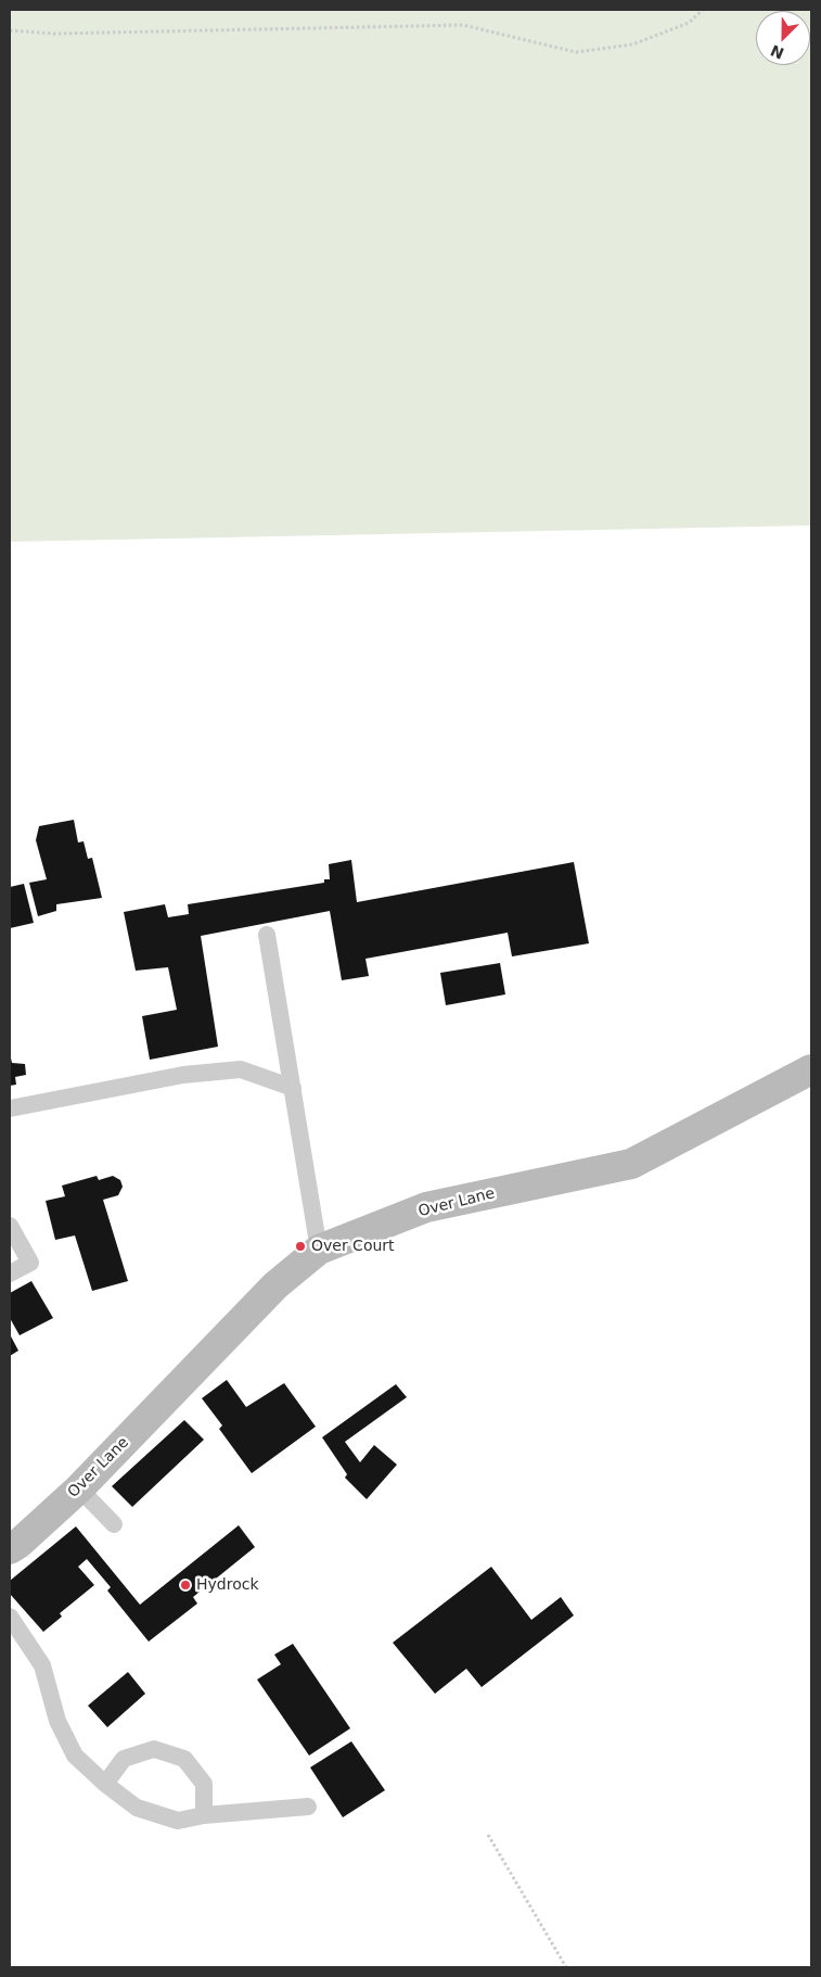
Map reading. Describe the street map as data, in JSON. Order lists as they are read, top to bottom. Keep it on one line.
{"streets":{"street":["Over Lane"]},"places":["Over Court","Hydrock"],"north":"bottom left"}
